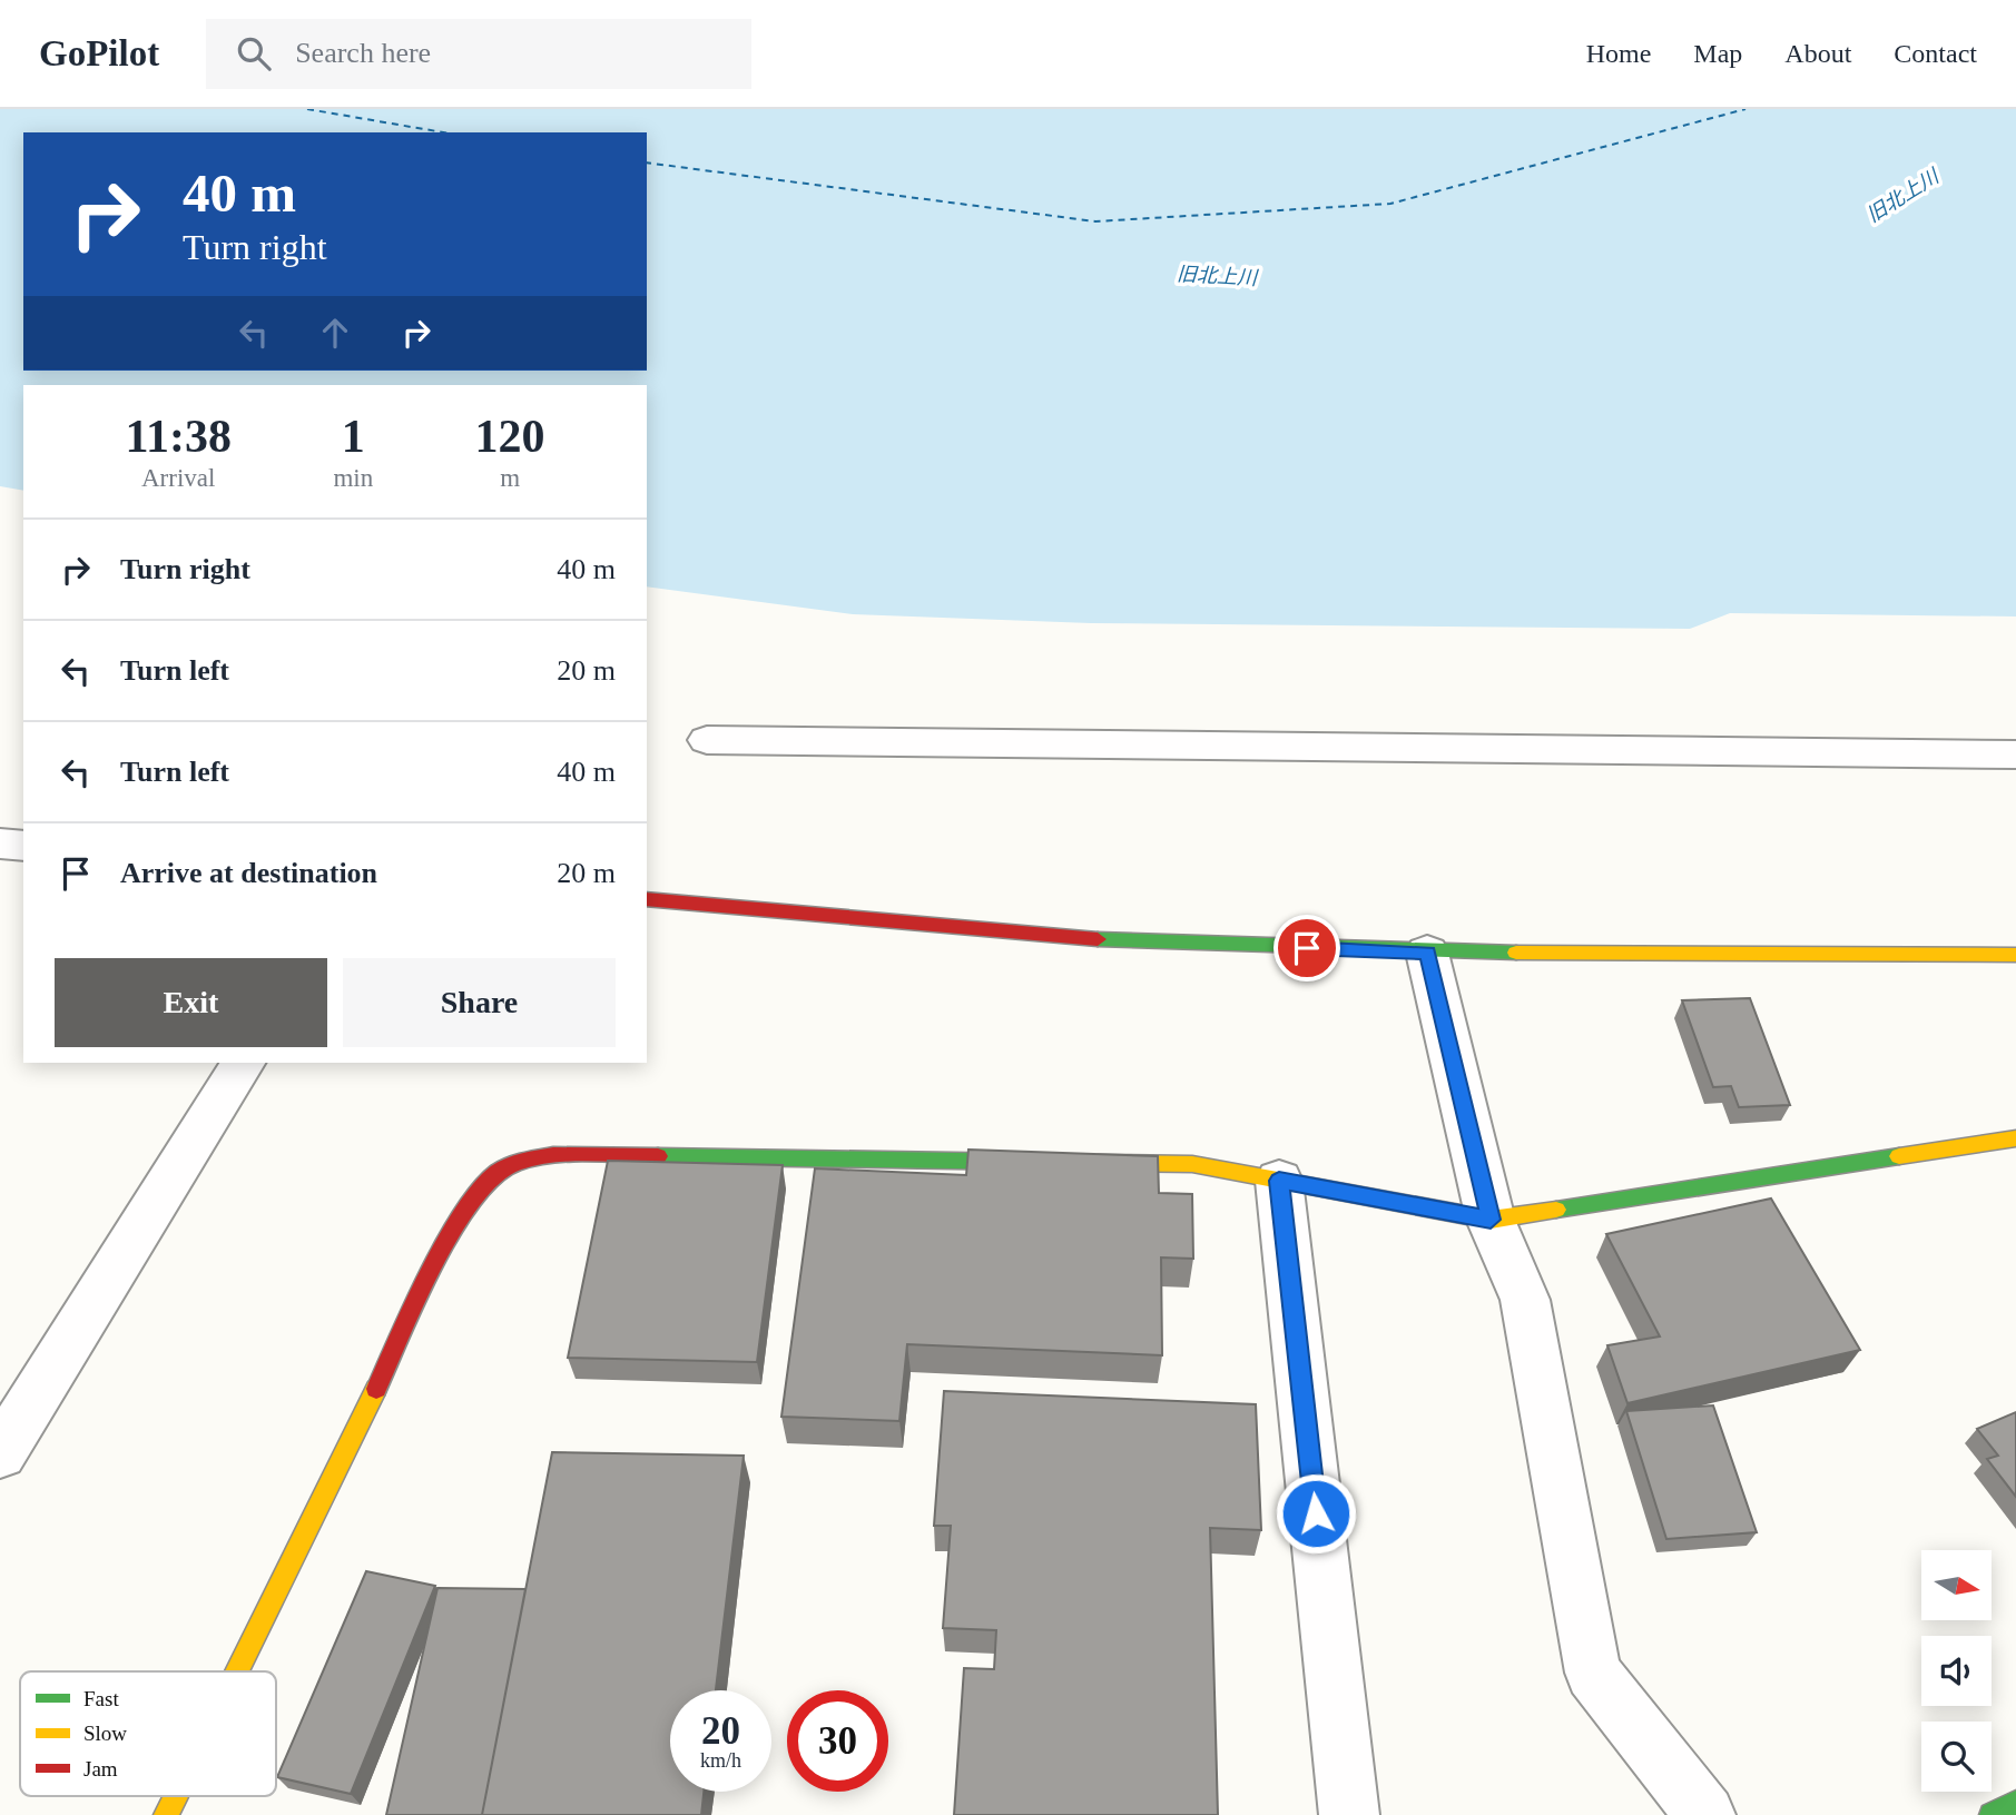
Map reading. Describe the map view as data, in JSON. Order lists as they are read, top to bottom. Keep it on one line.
{"water":["旧北上川"],"legend":["Fast","Slow","Jam"],"north":"right","page":{"header":"GoPilot","search":"Search here","nav":["Home","Map","About","Contact"],"turn":["40 m","Turn right"],"eta":["11:38","Arrival","1","min","120","m"],"list":[{"name":"Turn right","value":"40 m"},{"name":"Turn left","value":"20 m"},{"name":"Turn left","value":"40 m"},{"name":"Arrive at destination","value":"20 m"}],"buttons":["Exit","Share"],"speed":"20 km/h","limit":"30"}}
